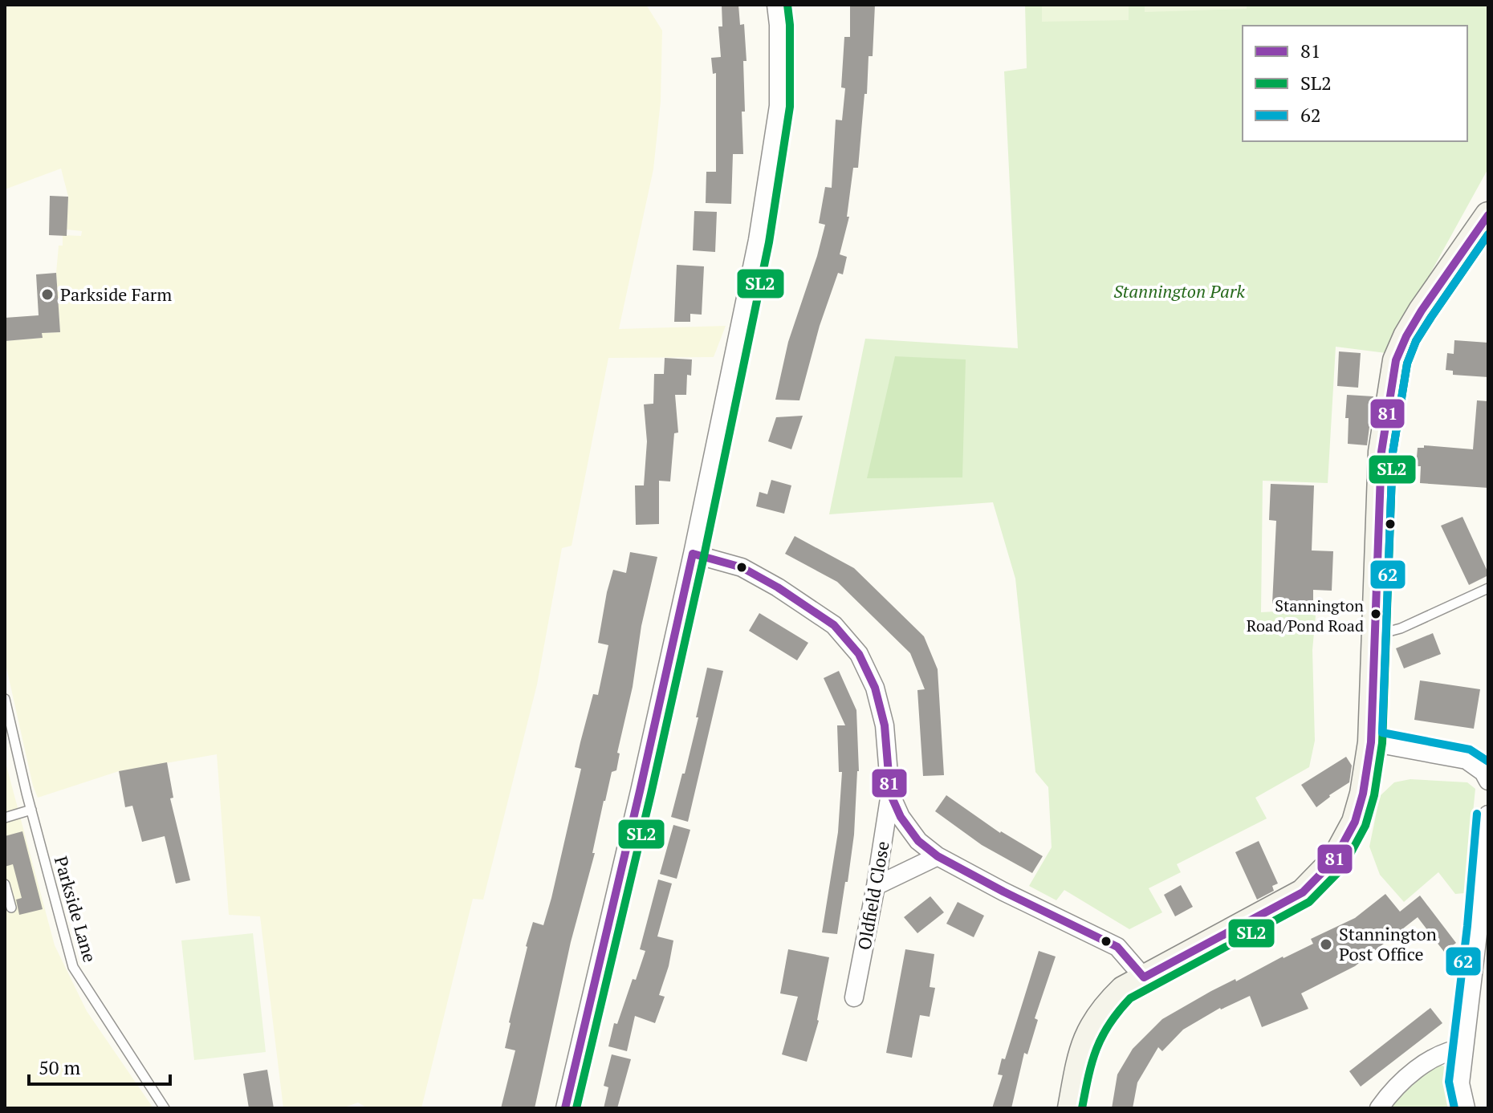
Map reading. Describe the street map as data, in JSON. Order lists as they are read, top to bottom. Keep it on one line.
{"streets":{"street":["Oldfield Close"],"lane":["Parkside Lane"]},"parks":["Stannington Park"],"places":["Parkside Farm","Stannington Road/Pond Road","Stannington Post Office"],"lines":["transit line SL2","transit line 81","transit line 62"],"legend":["81","SL2","62"],"scale_bar":"50 m"}
